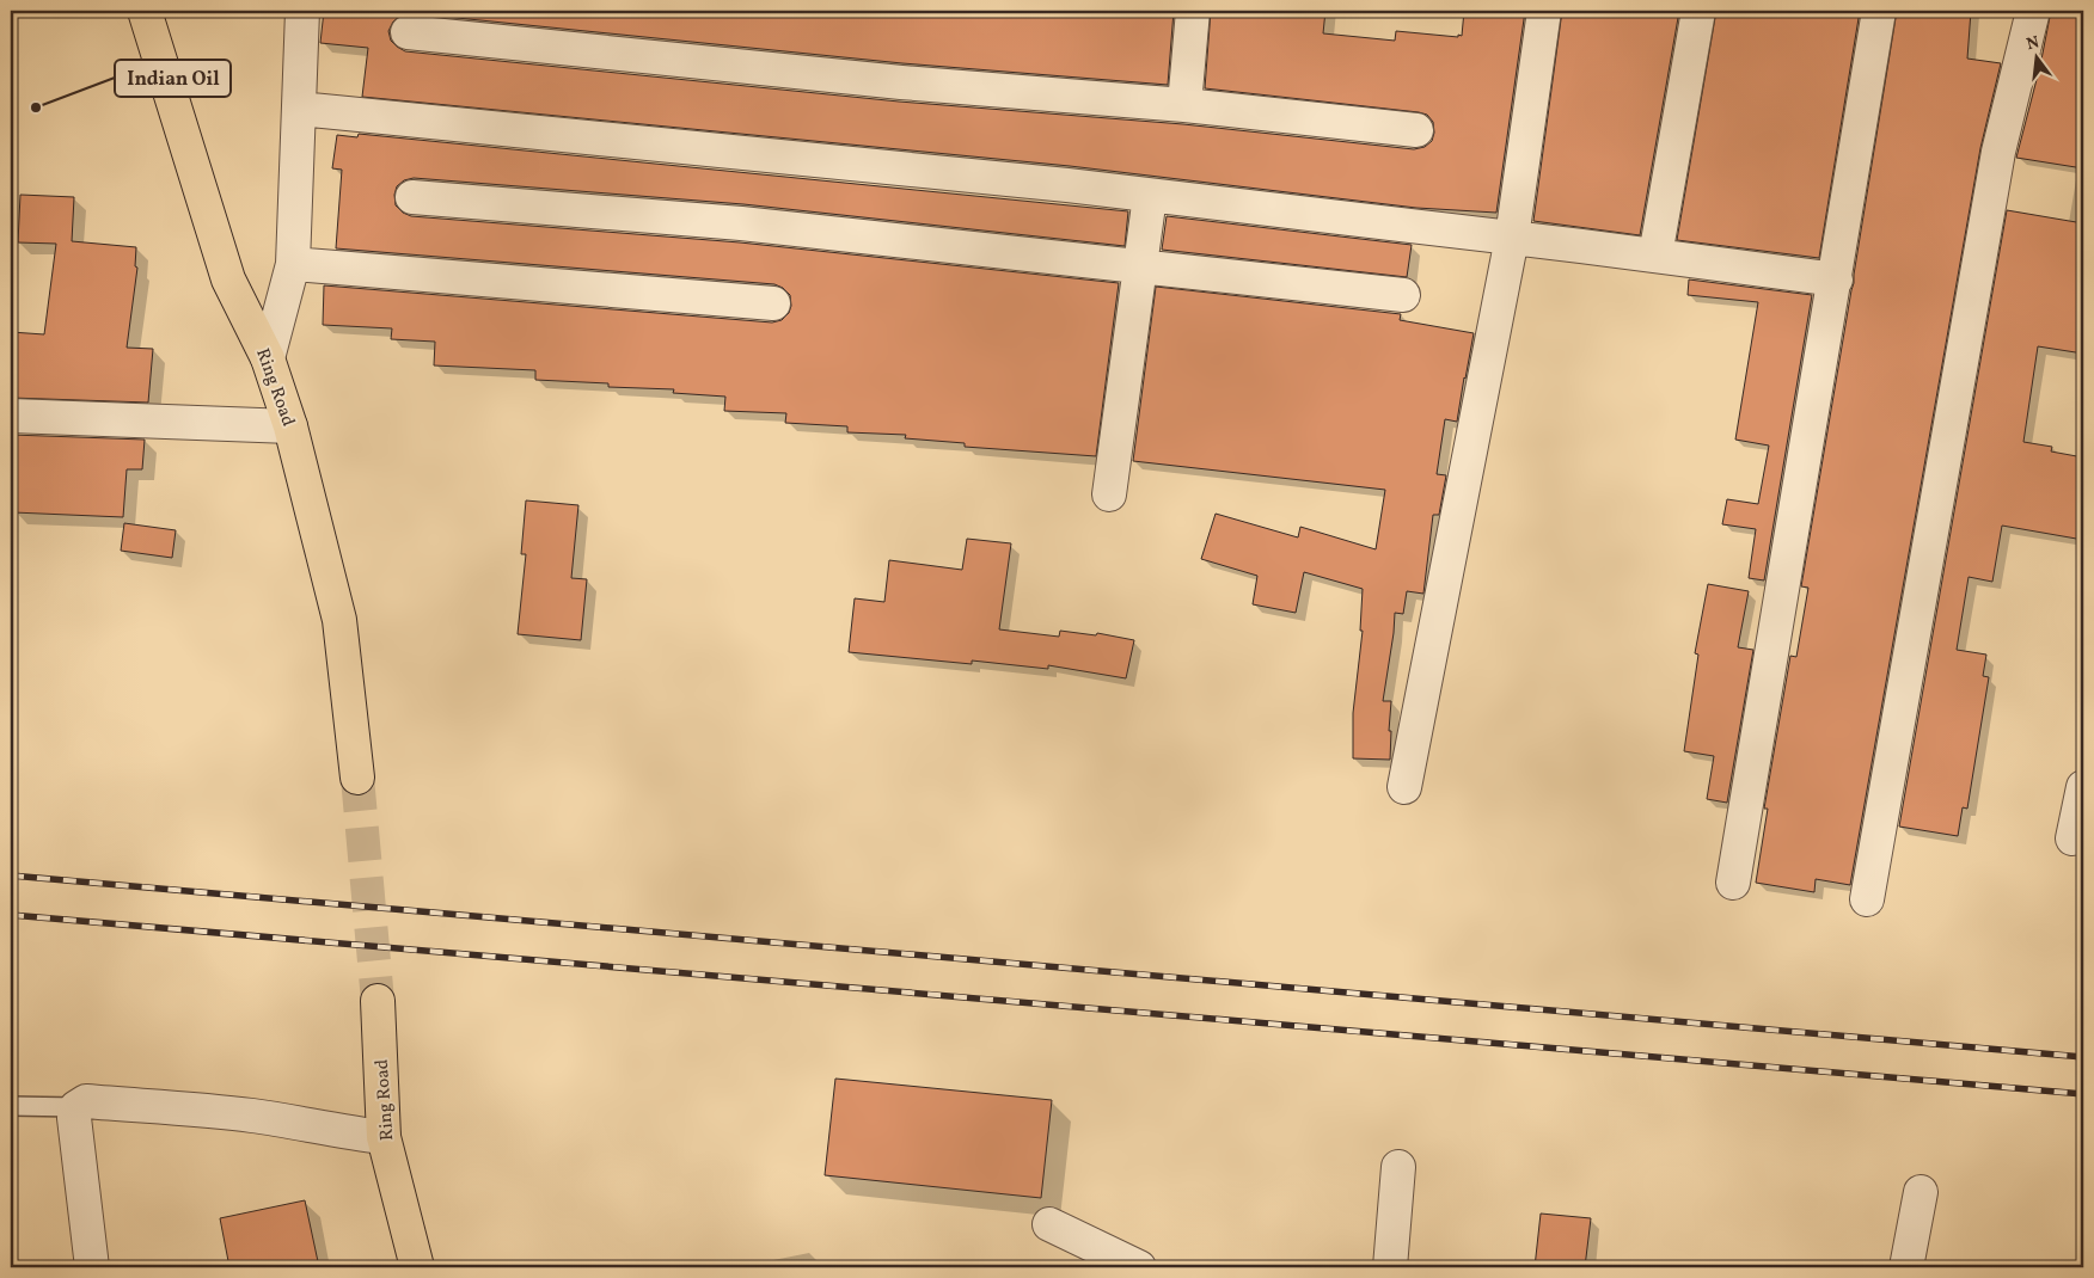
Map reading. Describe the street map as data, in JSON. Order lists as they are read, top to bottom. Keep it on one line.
{"streets":{"highway":["Ring Road"]},"places":["Indian Oil"],"north":"top"}
